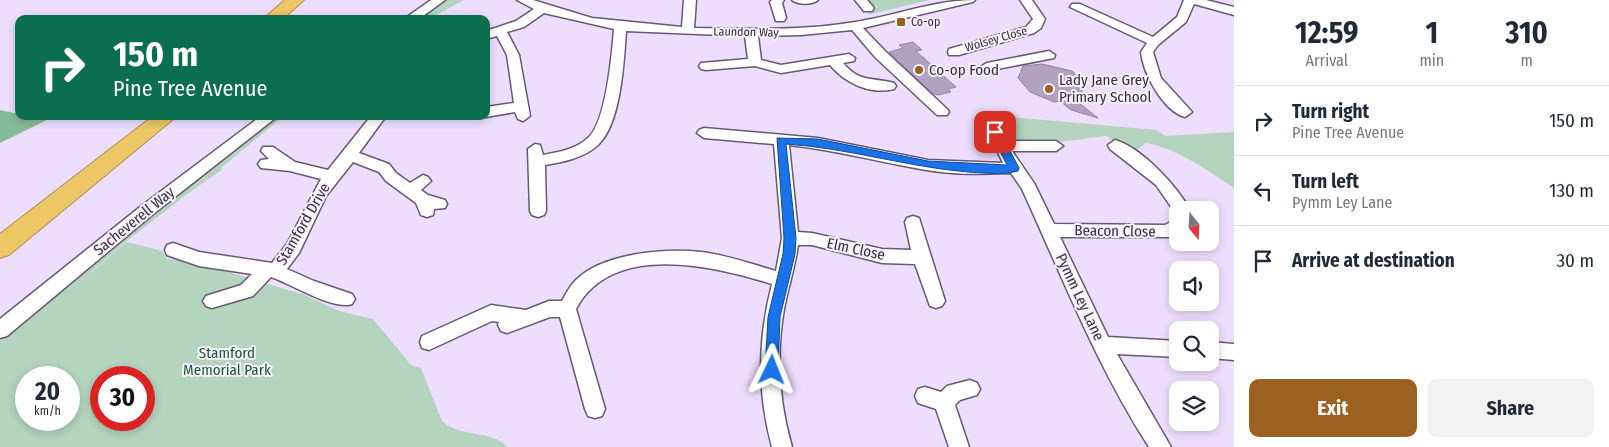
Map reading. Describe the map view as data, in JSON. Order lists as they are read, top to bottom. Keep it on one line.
{"streets":{"street":["Laundon Way","Wolsey Close","Sacheverell Way","Stamford Drive","Beacon Close","Elm Close","Pymm Ley Lane"]},"crossings":[["Beacon Close","Pymm Ley Lane"]],"parks":["Stamford Memorial Park"],"places":{"transit":["Co-op"],"other":["Co-op Food","Lady Jane Grey Primary School"]},"north":"bottom","page":{"eta":["12:59","Arrival","1","min","310","m"],"turn":["150 m","Pine Tree Avenue"],"list":[{"name":"Turn right","note":"Pine Tree Avenue","value":"150 m"},{"name":"Turn left","note":"Pymm Ley Lane","value":"130 m"},{"name":"Arrive at destination","value":"30 m"}],"speed":"20 km/h","limit":"30","buttons":["Exit","Share"]}}
